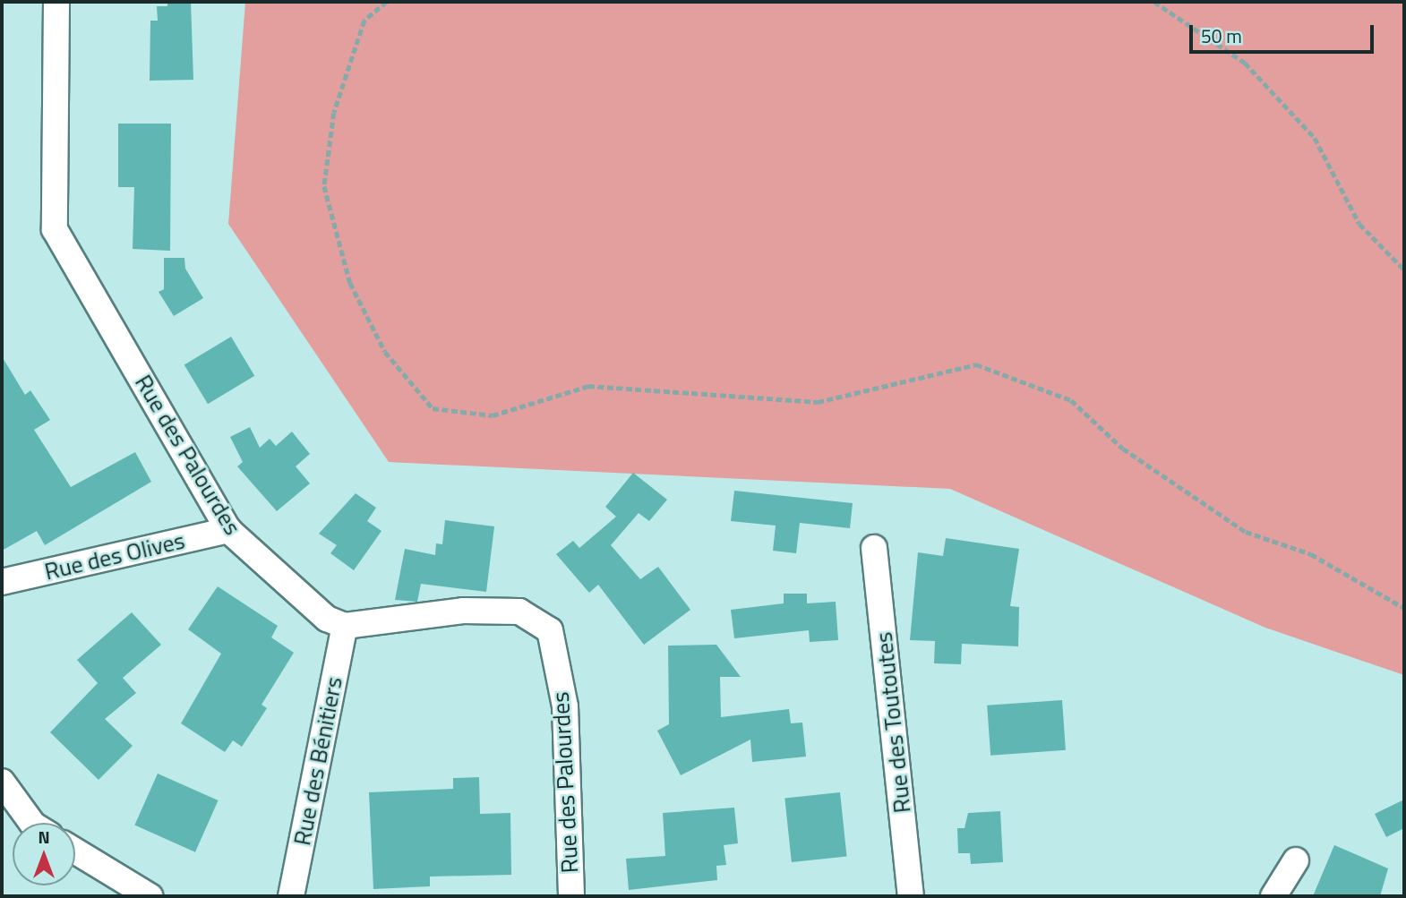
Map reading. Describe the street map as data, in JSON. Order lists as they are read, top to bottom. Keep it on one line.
{"streets":{"street":["Rue des Palourdes","Rue des Olives","Rue des Toutoutes","Rue des Bénitiers"]},"crossings":[["Rue des Palourdes","Rue des Olives"],["Rue des Palourdes","Rue des Bénitiers"]],"scale_bar":"50 m","north":"top"}
